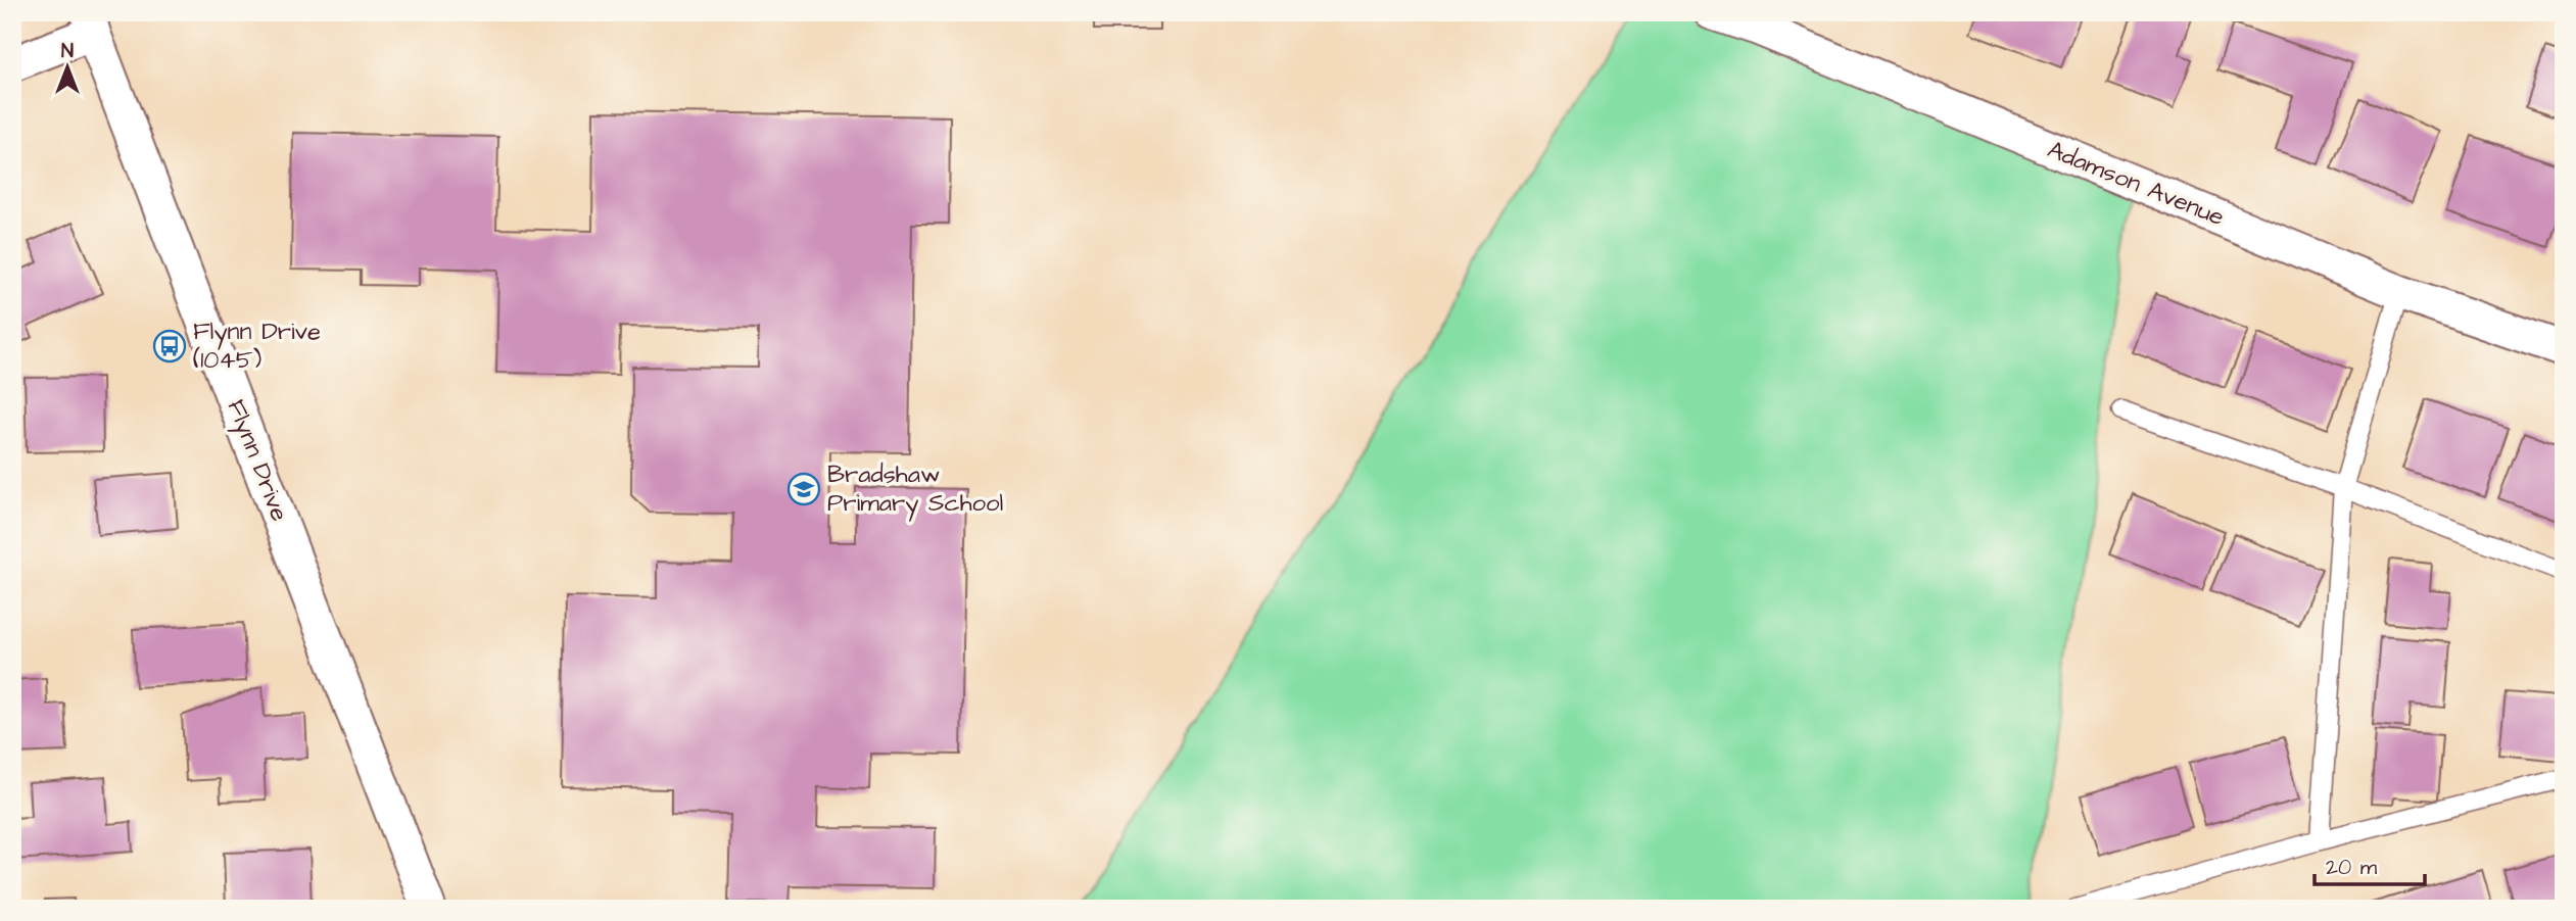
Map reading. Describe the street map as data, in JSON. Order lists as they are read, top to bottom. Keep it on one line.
{"streets":{"street":["Adamson Avenue","Flynn Drive"]},"places":{"bus stop":["Flynn Drive (1045)"],"school or university":["Bradshaw Primary School"]},"scale_bar":"20 m","north":"top"}
